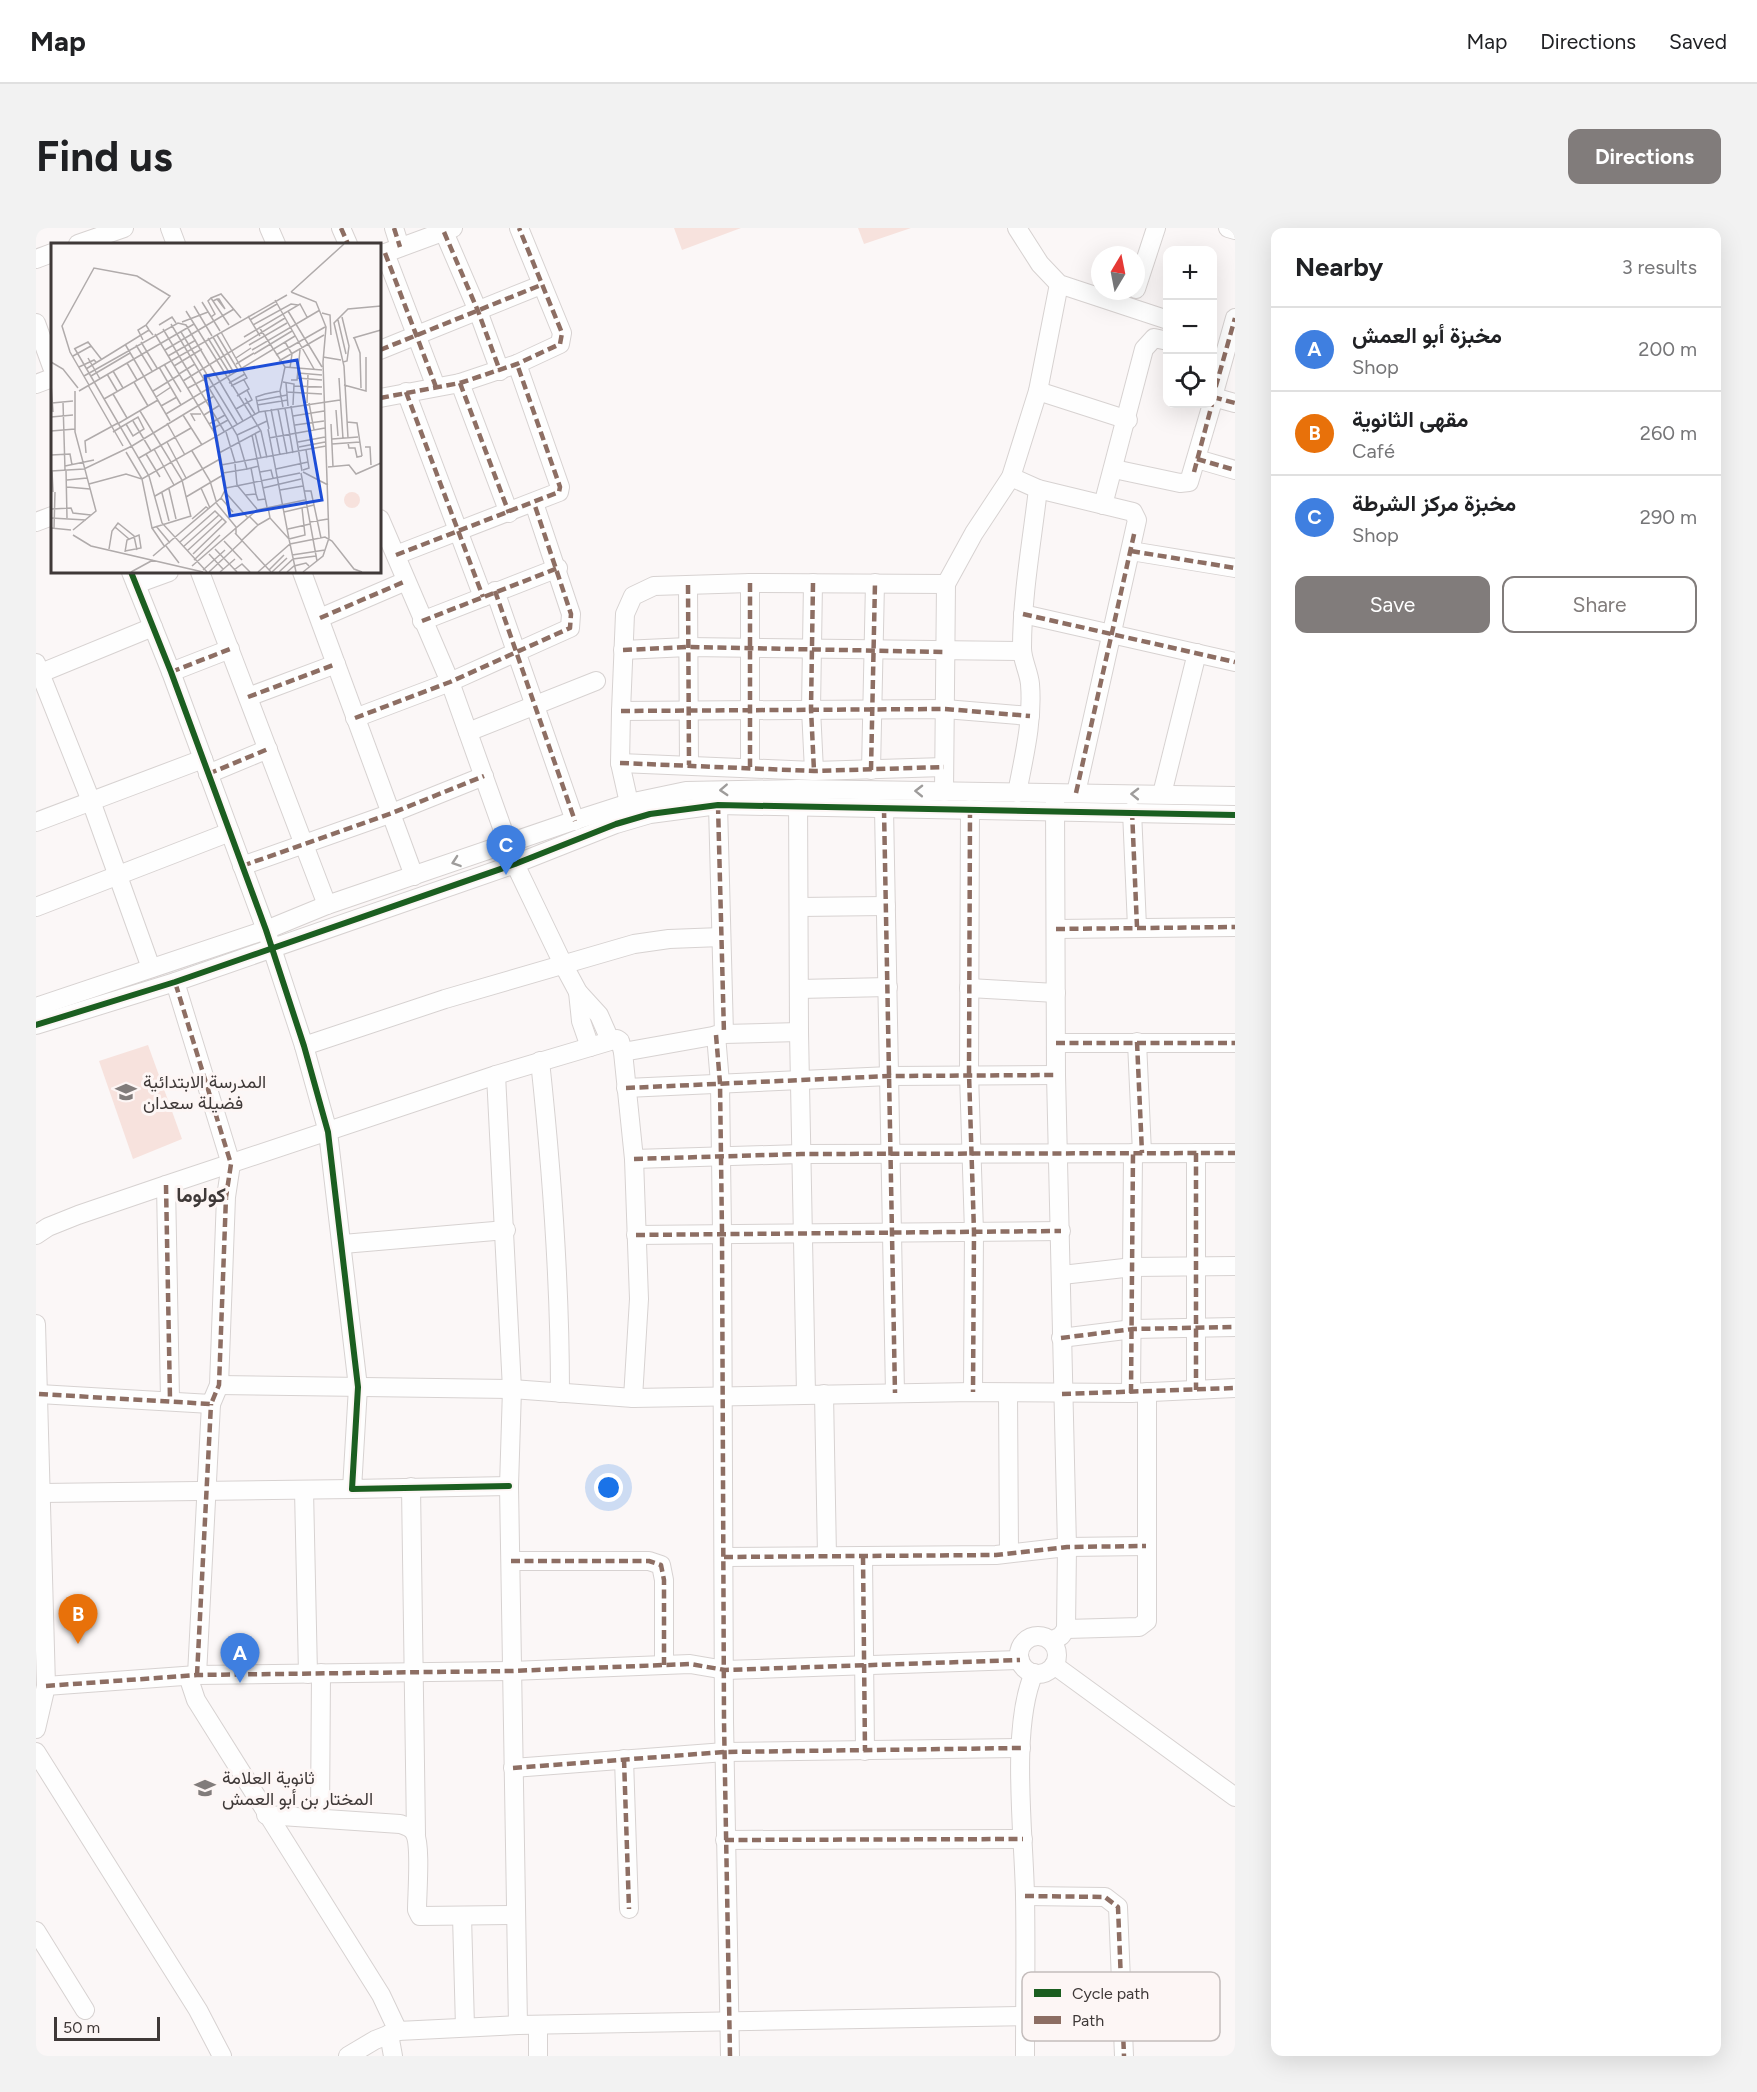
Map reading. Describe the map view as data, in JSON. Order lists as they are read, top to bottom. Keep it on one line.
{"districts":["كولوما"],"places":{"school or university":["المدرسة الابتدائية فضيلة سعدان","ثانوية العلامة المختار بن أبو العمش"]},"legend":["Cycle path","Path"],"scale_bar":"50 m","north":"top","page":{"header":"Map","nav":["Map","Directions","Saved"],"buttons":["Directions",["Save","Share"]],"title":"Find us","heading":["Nearby","3 results"],"map_buttons":["+","−"],"list":[{"mark":"A","name":"مخبزة أبو العمش","note":"Shop","value":"200 m"},{"mark":"B","name":"مقهى الثانوية","note":"Café","value":"260 m"},{"mark":"C","name":"مخبزة مركز الشرطة","note":"Shop","value":"290 m"}],"pins":["C","B","A"],"scale":"50 m"}}
